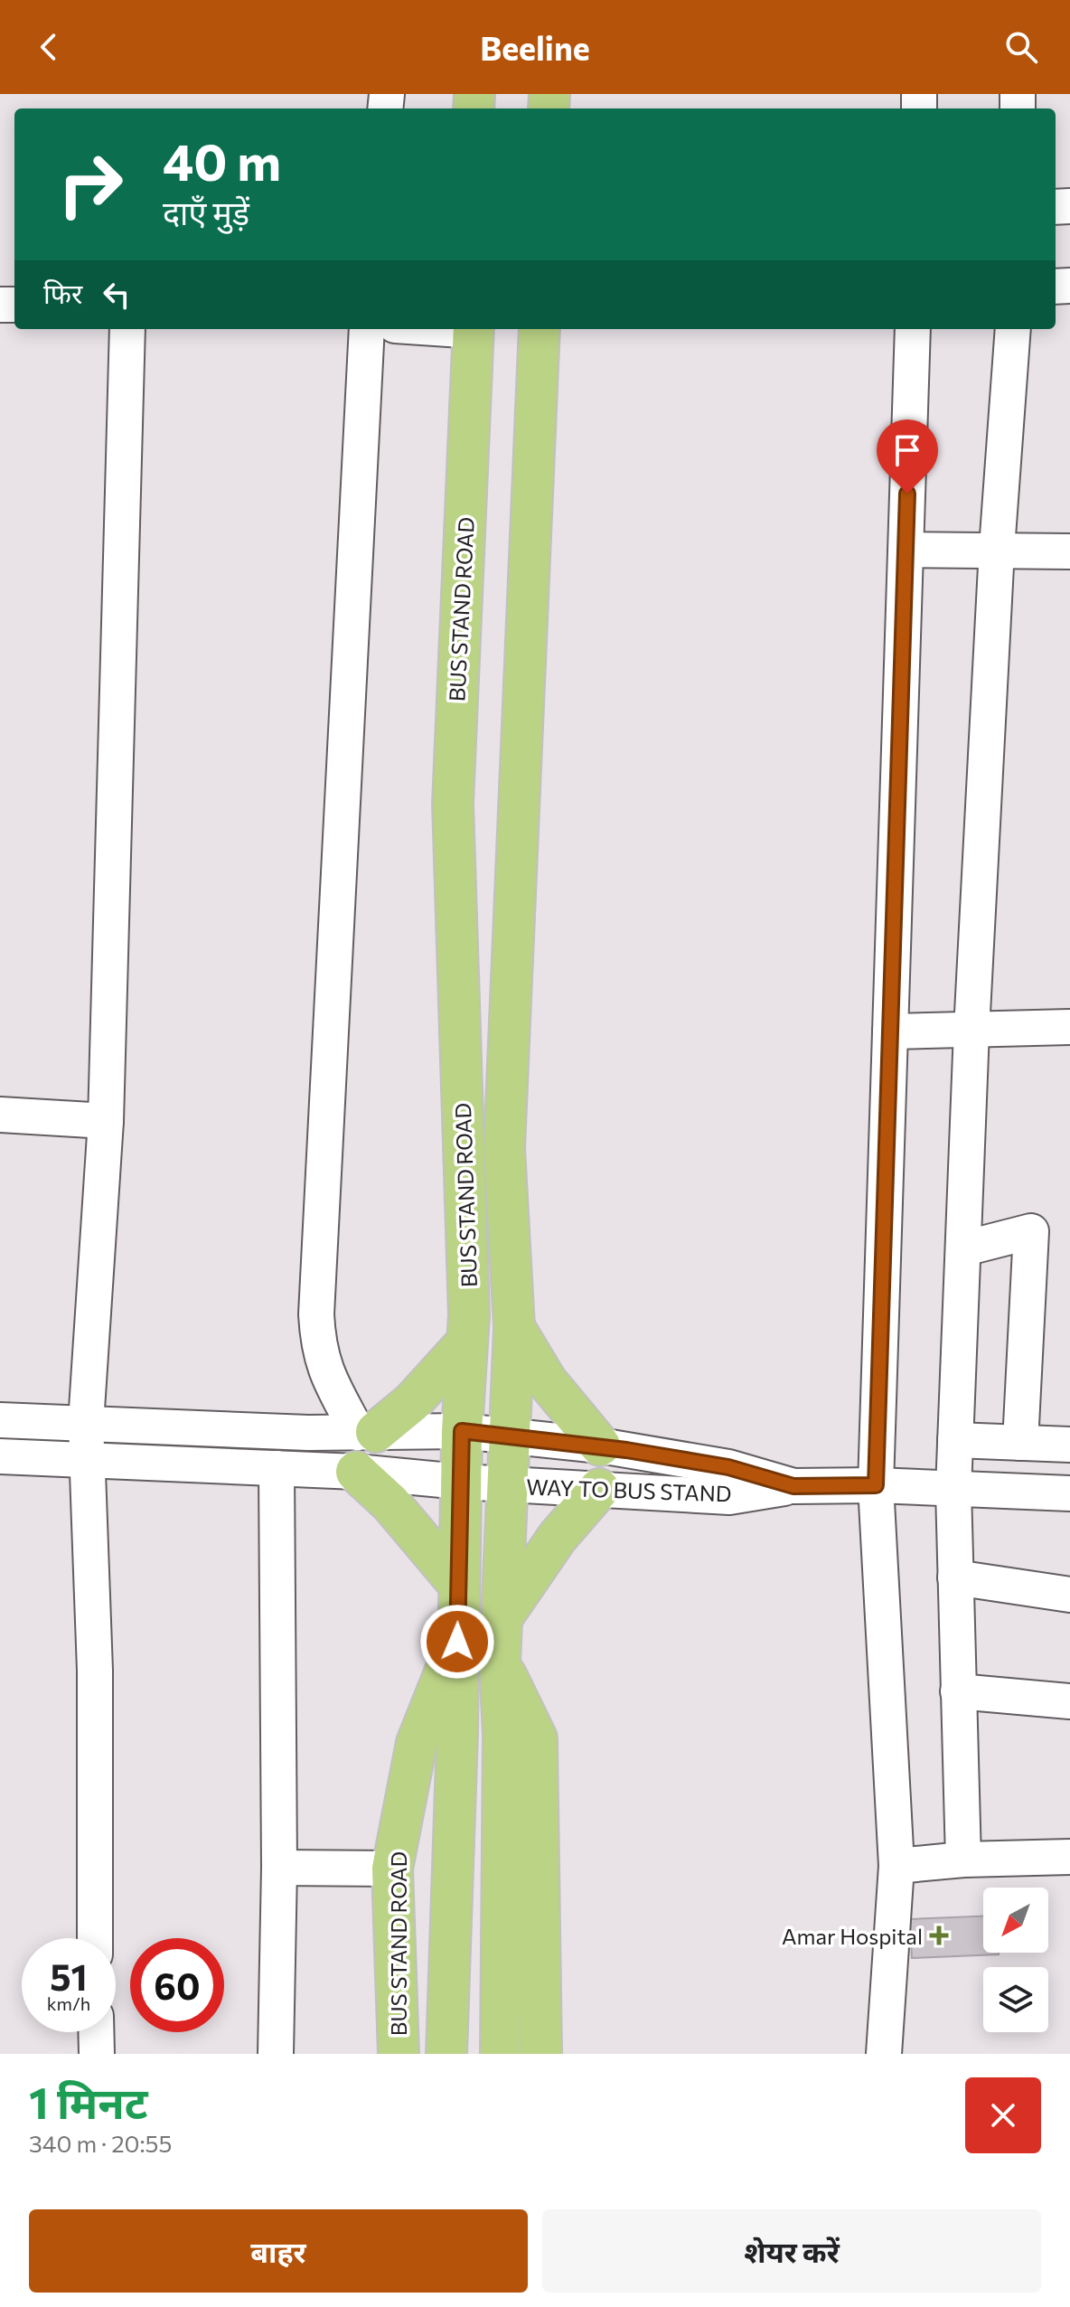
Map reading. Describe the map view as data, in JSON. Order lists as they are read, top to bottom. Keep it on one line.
{"streets":{"main road":["BUS STAND ROAD"],"street":["WAY TO BUS STAND"]},"crossings":[["BUS STAND ROAD","WAY TO BUS STAND"]],"places":{"health":["Amar Hospital"]},"north":"bottom left","page":{"header":"Beeline","turn":["40 m","दाएँ मुड़ें"],"then":"फिर","speed":"51 km/h","limit":"60","heading":["1 मिनट","340 m · 20:55"],"buttons":["बाहर","शेयर करें"]}}
